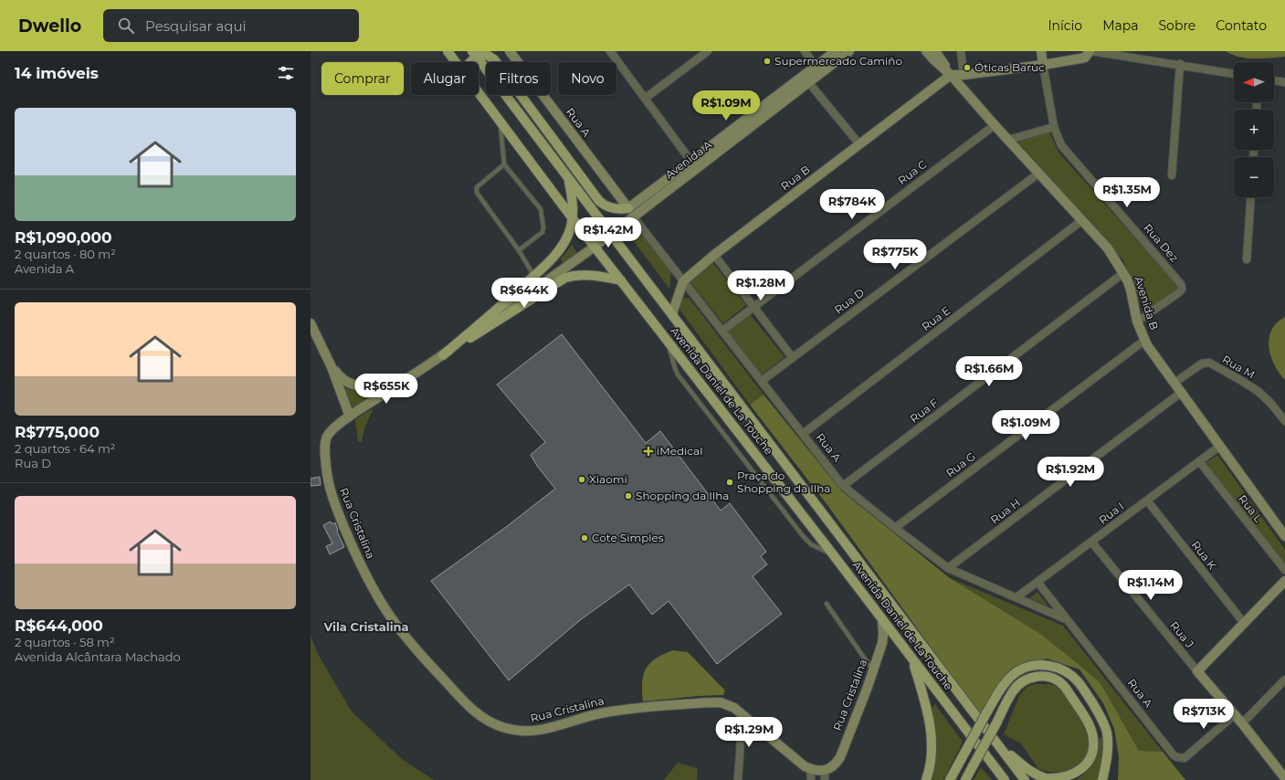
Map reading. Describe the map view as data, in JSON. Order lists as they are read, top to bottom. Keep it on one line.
{"streets":{"main road":["Avenida Daniel de La Touche"],"street":["Rua A","Avenida A","Rua C","Rua B","Rua Dez","Rua D","Avenida B","Rua E","Rua M","Rua F","Rua G","Rua L","Rua H","Rua I","Rua Cristalina","Rua K","Rua J"]},"crossings":[["Rua A","Avenida A"],["Rua A","Rua C"],["Rua A","Rua B"],["Rua A","Rua D"],["Rua A","Rua E"],["Rua A","Rua F"],["Rua A","Rua G"],["Rua A","Rua H"],["Rua A","Rua I"],["Rua A","Rua J"],["Avenida A","Avenida Daniel de La Touche"],["Avenida A","Rua Cristalina"],["Rua C","Avenida B"],["Rua B","Avenida B"],["Rua Dez","Avenida B"],["Rua D","Avenida B"],["Avenida B","Rua E"],["Avenida B","Rua M"],["Avenida B","Rua F"],["Avenida B","Rua G"],["Avenida B","Rua H"],["Avenida B","Rua I"],["Avenida Daniel de La Touche","Rua Cristalina"],["Rua L","Rua I"],["Rua I","Rua K"],["Rua I","Rua J"]],"districts":["Vila Cristalina"],"places":{"other":["Supermercado Camiño","Óticas Baruc","Xiaomi","Praça do Shopping da Ilha","Shopping da Ilha","Cote Simples"],"health":["iMedical"]},"north":"left","page":{"header":"Dwello","search":"Pesquisar aqui","nav":["Início","Mapa","Sobre","Contato"],"heading":"14 imóveis","map_buttons":["+","−"],"chip":["Comprar","Alugar","Filtros","Novo"],"price":["R$1.09M","R$1.35M","R$784K","R$1.42M","R$775K","R$1.28M","R$644K","R$1.66M","R$655K","R$1.09M","R$1.92M","R$1.14M","R$713K","R$1.29M"],"list":[{"name":"R$1,090,000","note":"2 quartos · 80 m² · Avenida A"},{"name":"R$775,000","note":"2 quartos · 64 m² · Rua D"},{"name":"R$644,000","note":"2 quartos · 58 m² · Avenida Alcântara Machado"}]}}
